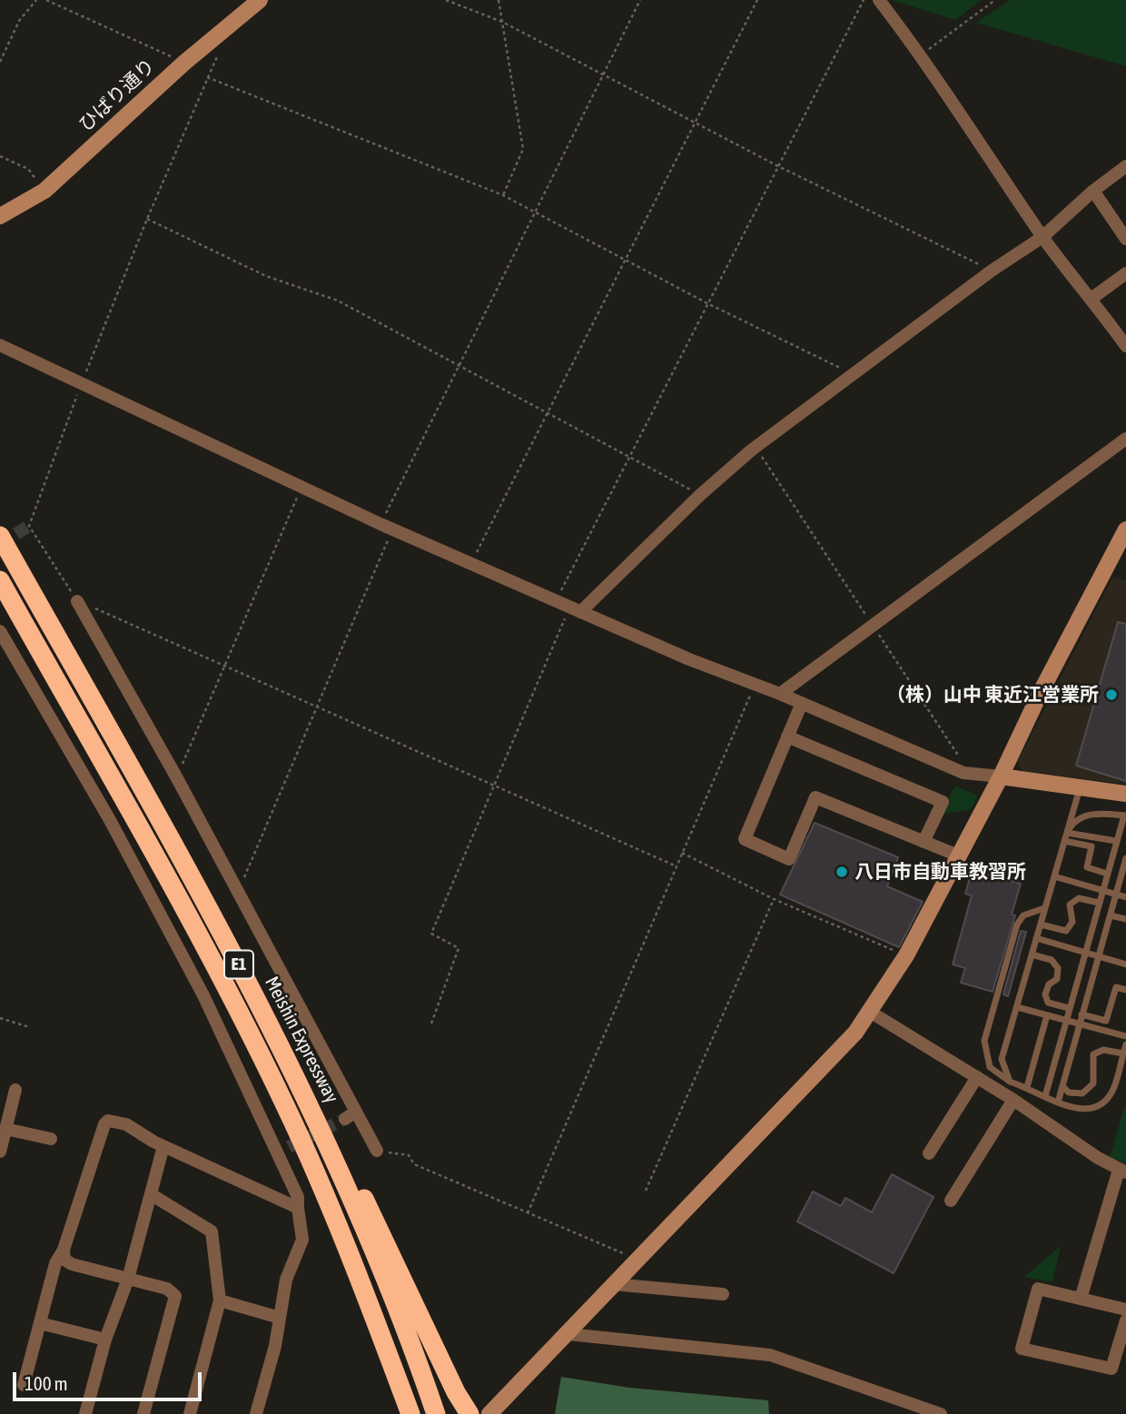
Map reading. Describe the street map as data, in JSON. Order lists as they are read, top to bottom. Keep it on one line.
{"streets":{"highway":["E1","Meishin Expressway"],"street":["ひばり通り"]},"places":["（株）山中 東近江営業所","八日市自動車教習所"],"scale_bar":"100 m"}
